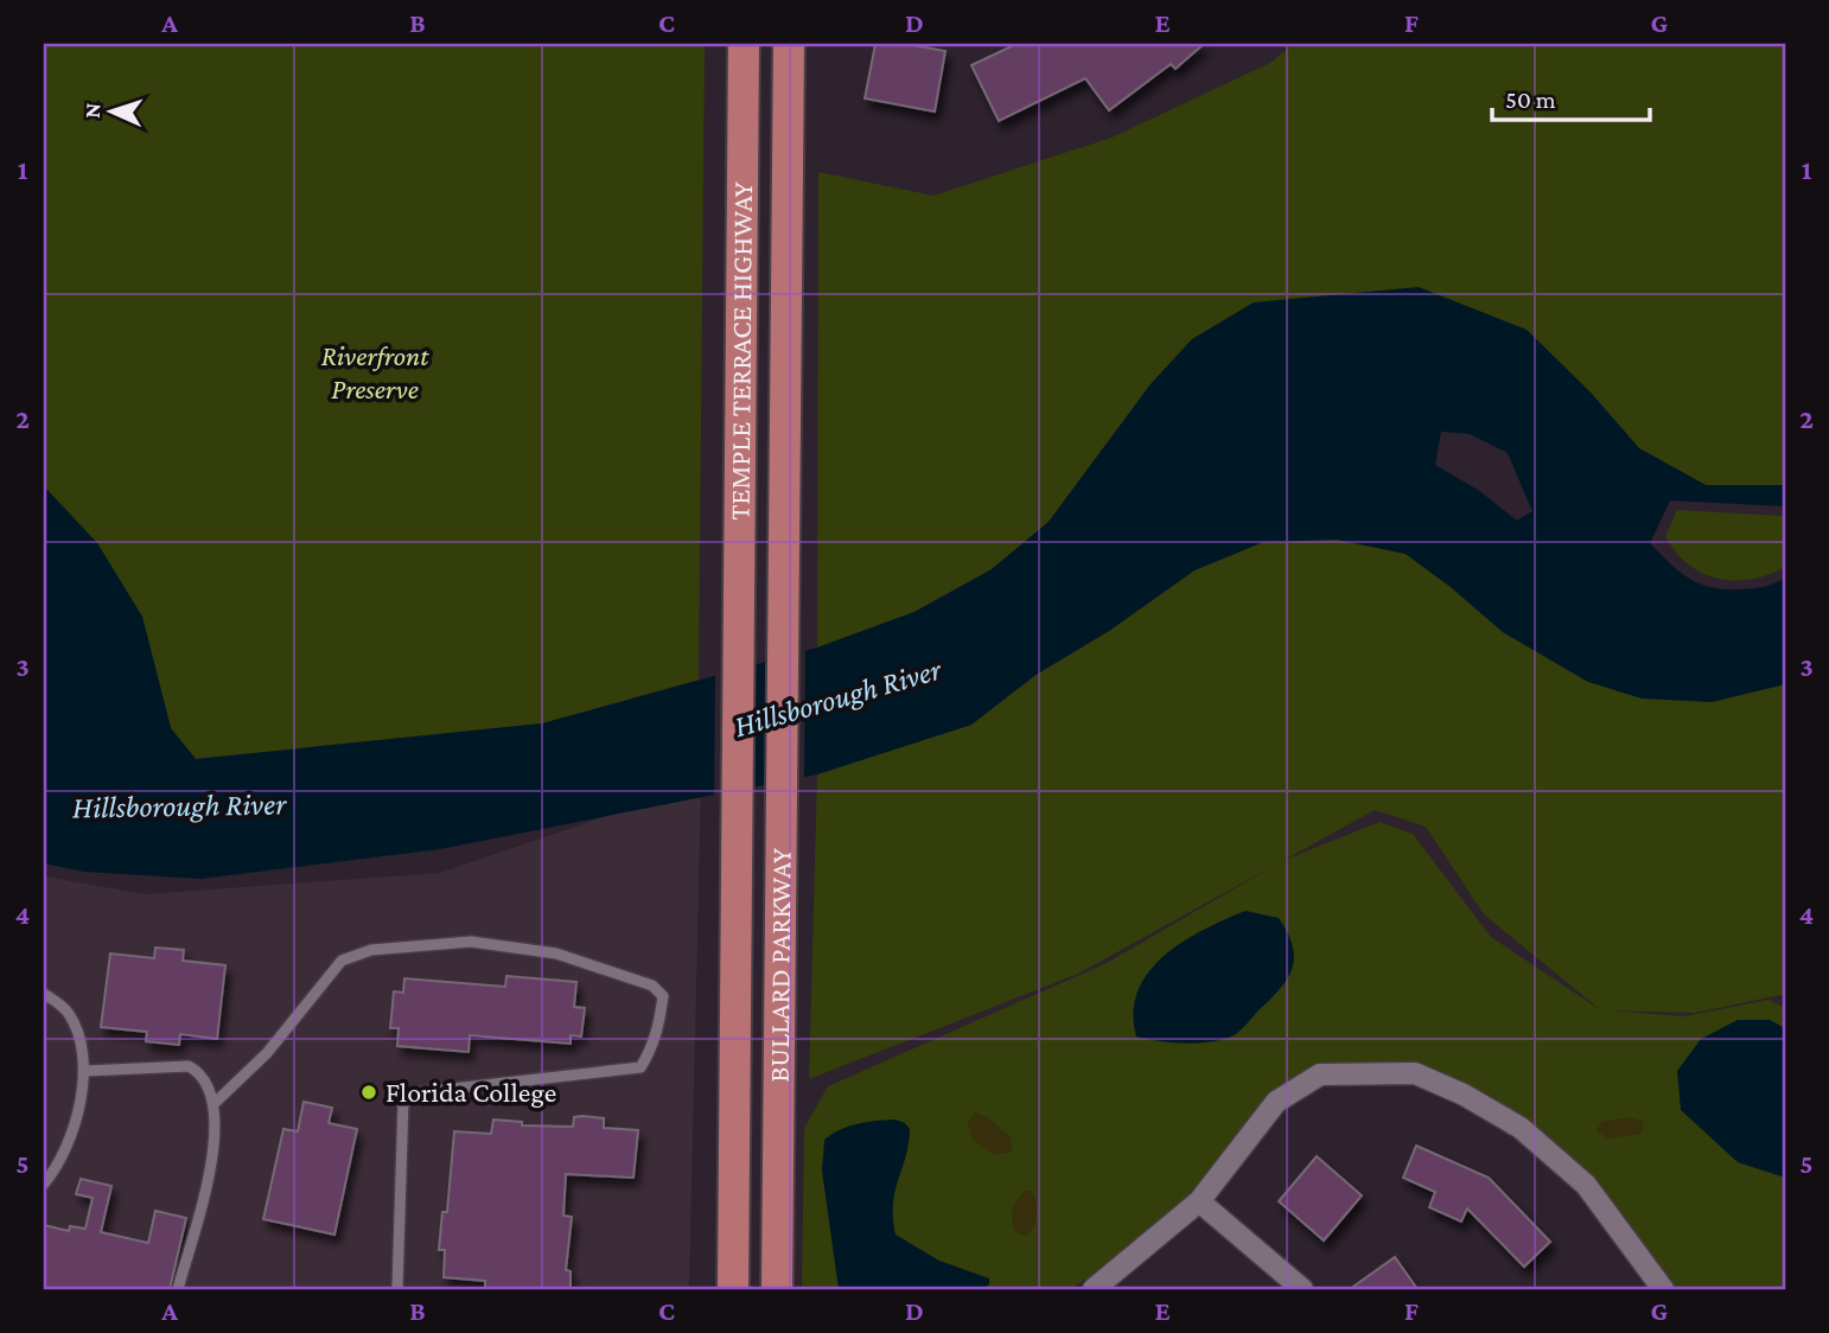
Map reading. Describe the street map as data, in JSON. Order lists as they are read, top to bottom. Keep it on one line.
{"streets":{"main road":["TEMPLE TERRACE HIGHWAY","BULLARD PARKWAY"]},"crossings":[["TEMPLE TERRACE HIGHWAY","BULLARD PARKWAY"]],"water":["Hillsborough River"],"parks":["Riverfront Preserve"],"places":["Florida College"],"scale_bar":"50 m","north":"left","grid":{"columns":["A","B","C","D","E","F","G"],"rows":["1","2","3","4","5"]}}
